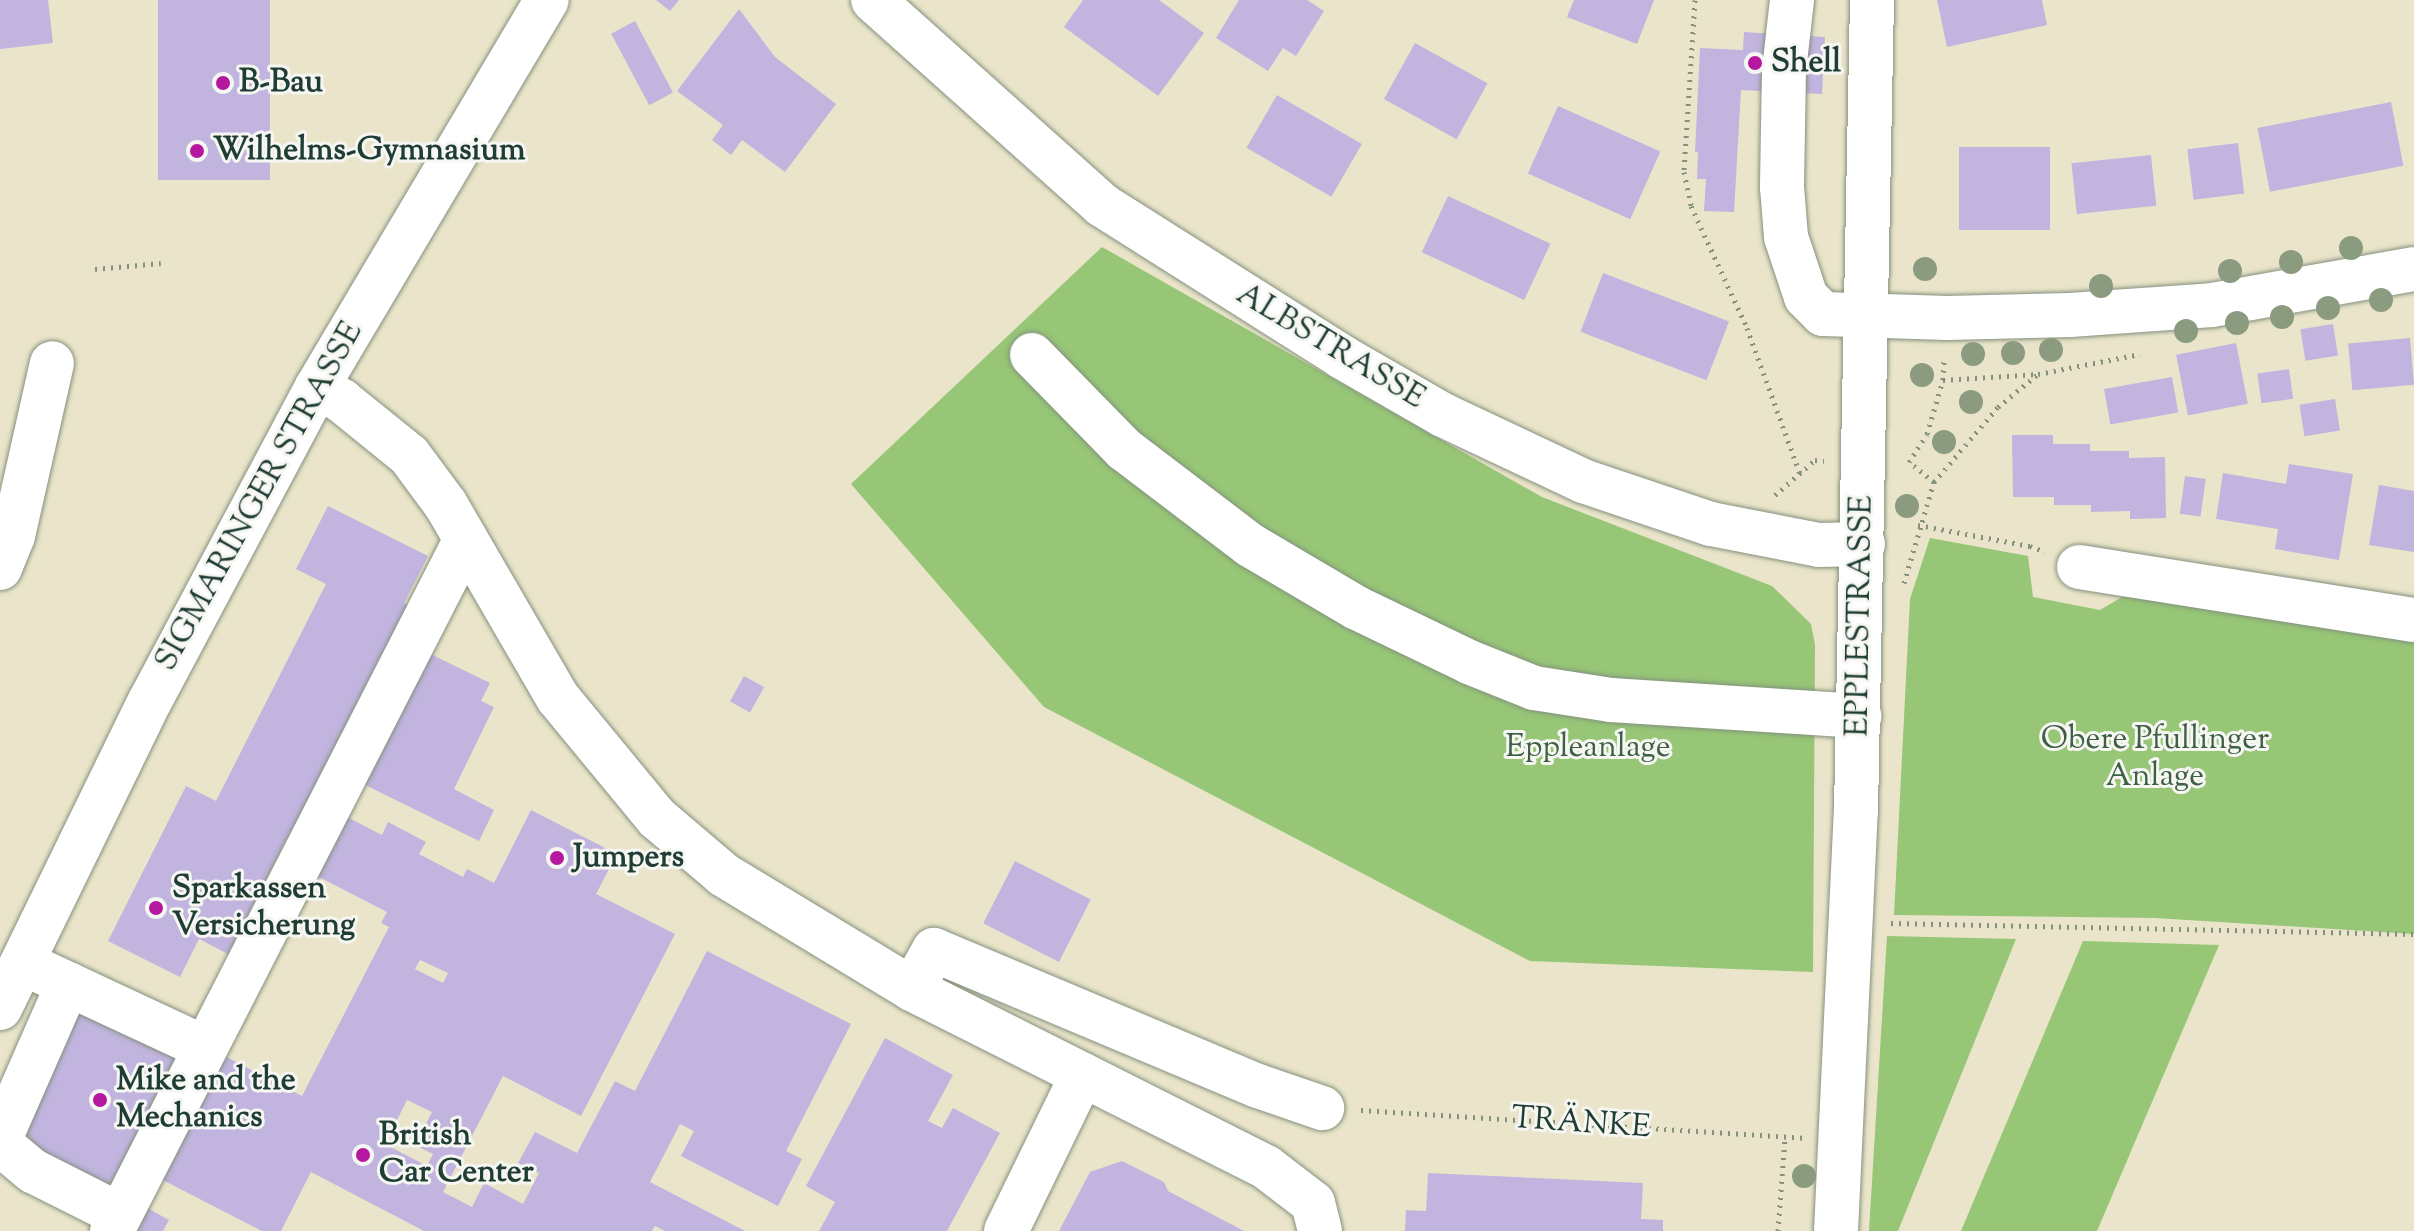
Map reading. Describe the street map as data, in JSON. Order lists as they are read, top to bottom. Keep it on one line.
{"streets":{"street":["ALBSTRASSE","SIGMARINGER STRASSE","EPPLESTRASSE"],"path":["TRÄNKE"]},"crossings":[["ALBSTRASSE","EPPLESTRASSE"],["EPPLESTRASSE","TRÄNKE"]],"parks":["Obere Pfullinger Anlage","Eppleanlage"],"places":["Shell","B-Bau","Wilhelms-Gymnasium","Jumpers","Sparkassen Versicherung","Mike and the Mechanics","British Car Center"]}
